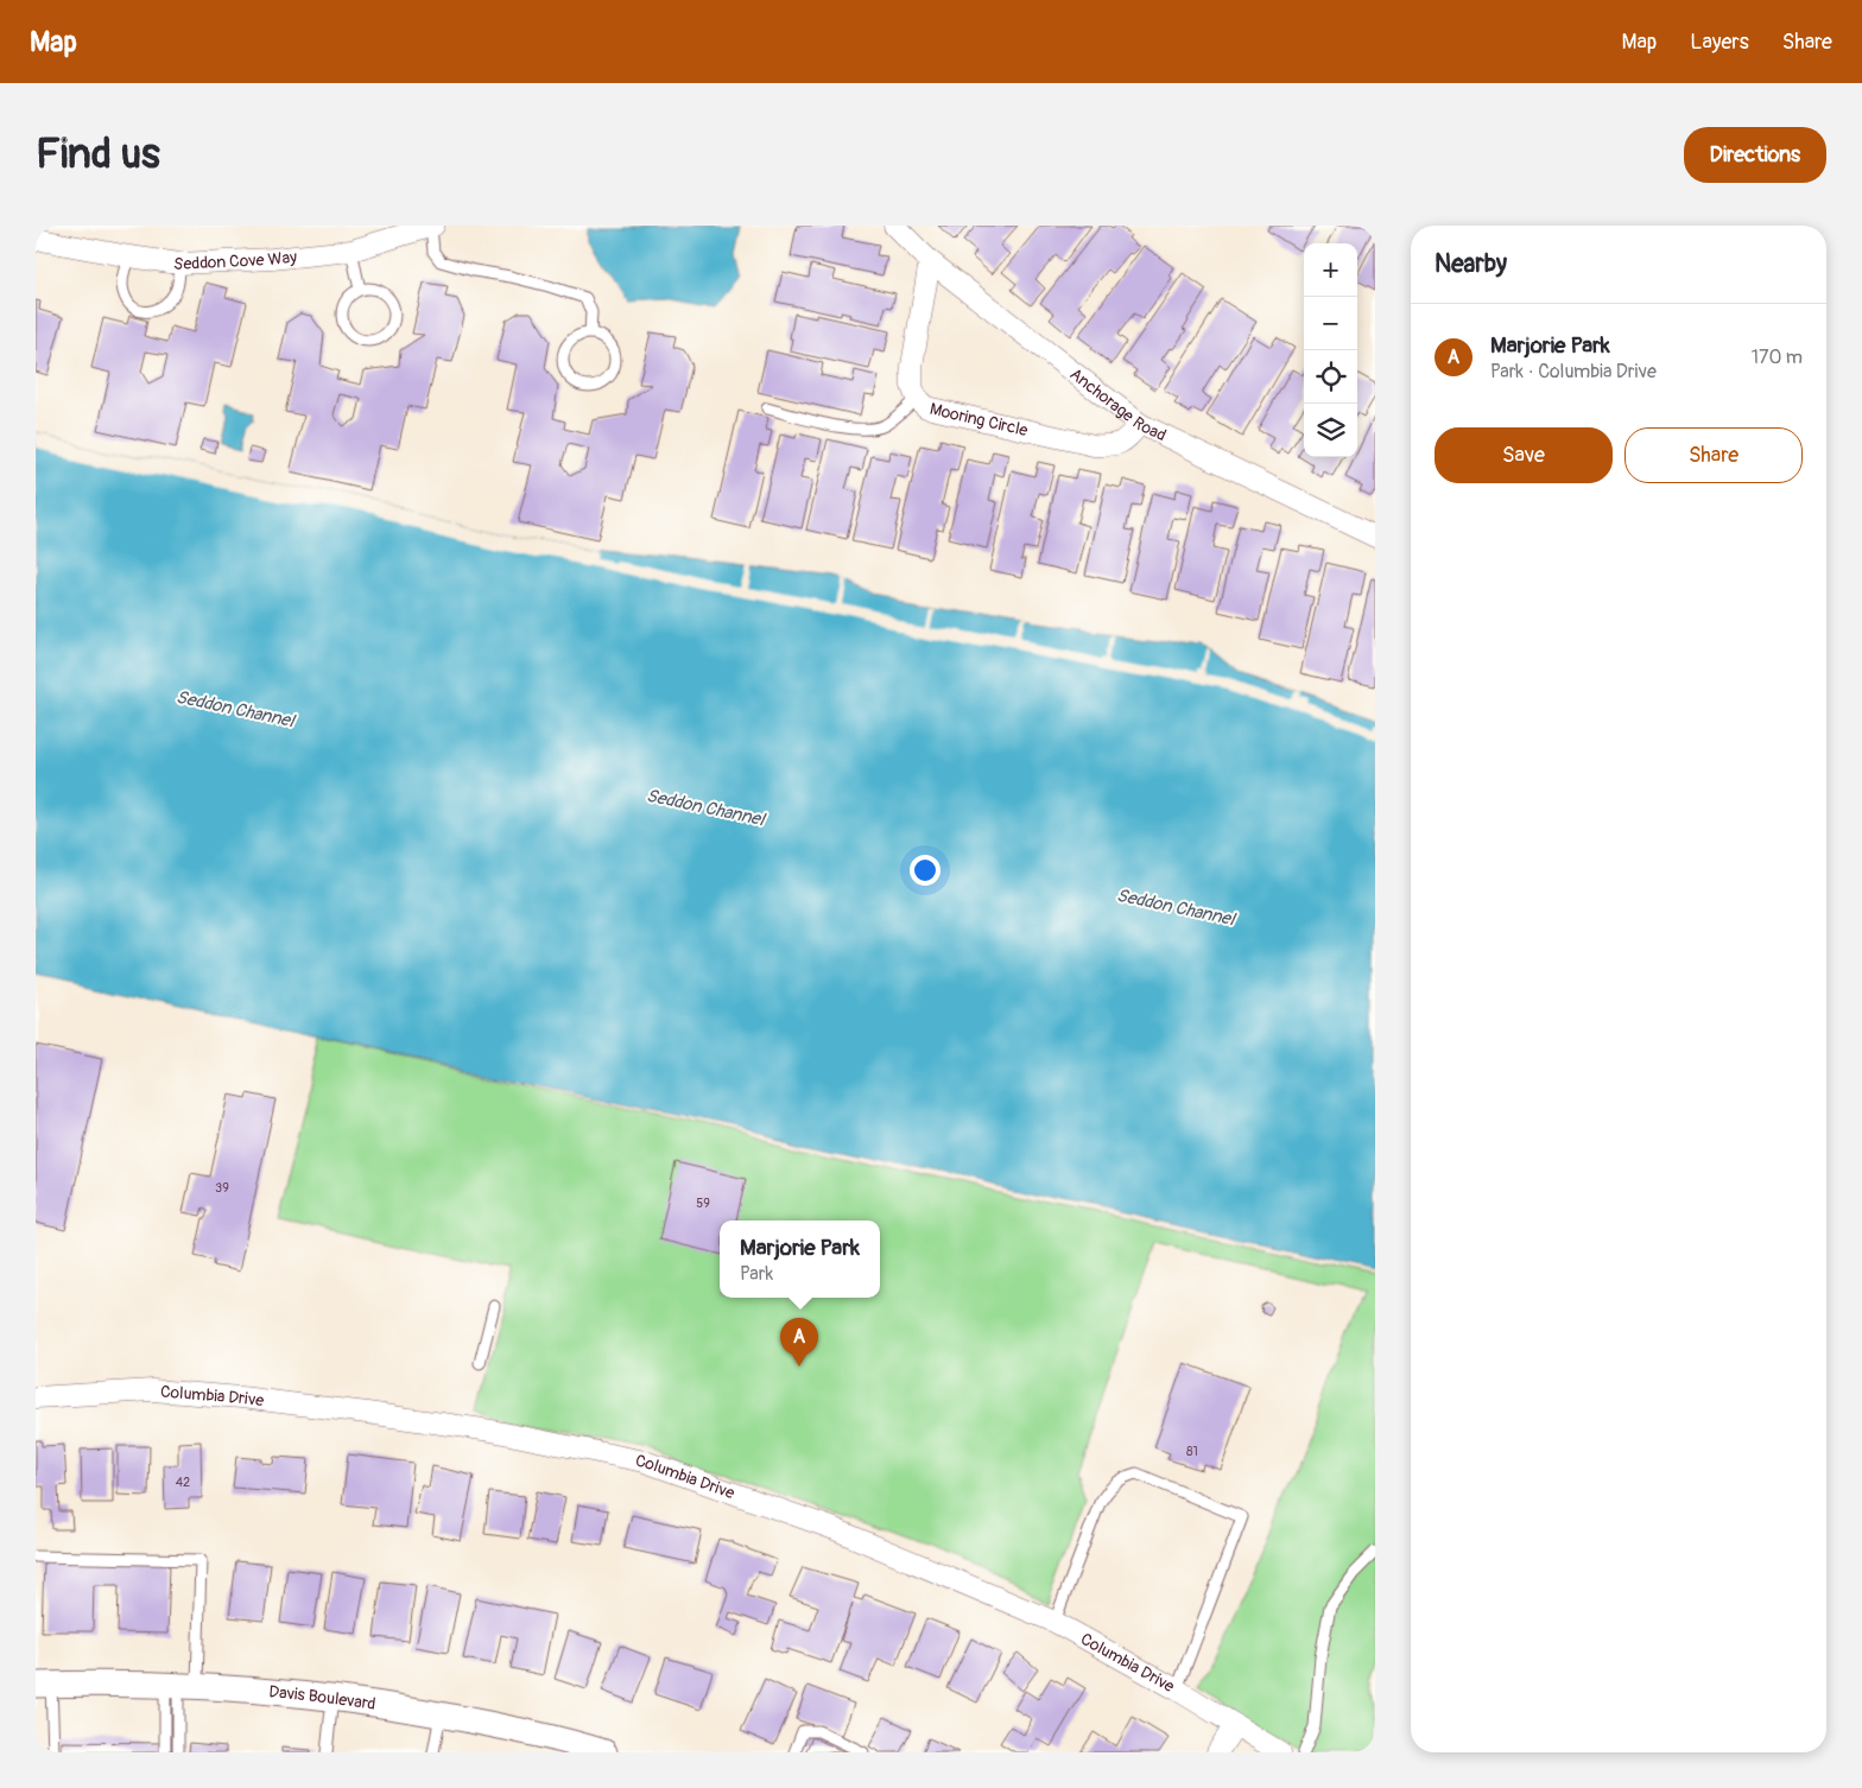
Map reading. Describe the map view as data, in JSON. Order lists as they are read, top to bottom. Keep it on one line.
{"streets":{"street":["Seddon Cove Way","Anchorage Road","Mooring Circle","Columbia Drive","Davis Boulevard"]},"crossings":[["Anchorage Road","Mooring Circle"]],"water":["Seddon Channel"],"house_numbers":["39","59","81","42"],"page":{"header":"Map","nav":["Map","Layers","Share"],"buttons":["Directions",["Save","Share"]],"title":"Find us","heading":"Nearby","map_buttons":["+","−"],"list":[{"mark":"A","name":"Marjorie Park","note":"Park · Columbia Drive","value":"170 m"}],"popup":["Marjorie Park","Park"],"pins":"A"}}
